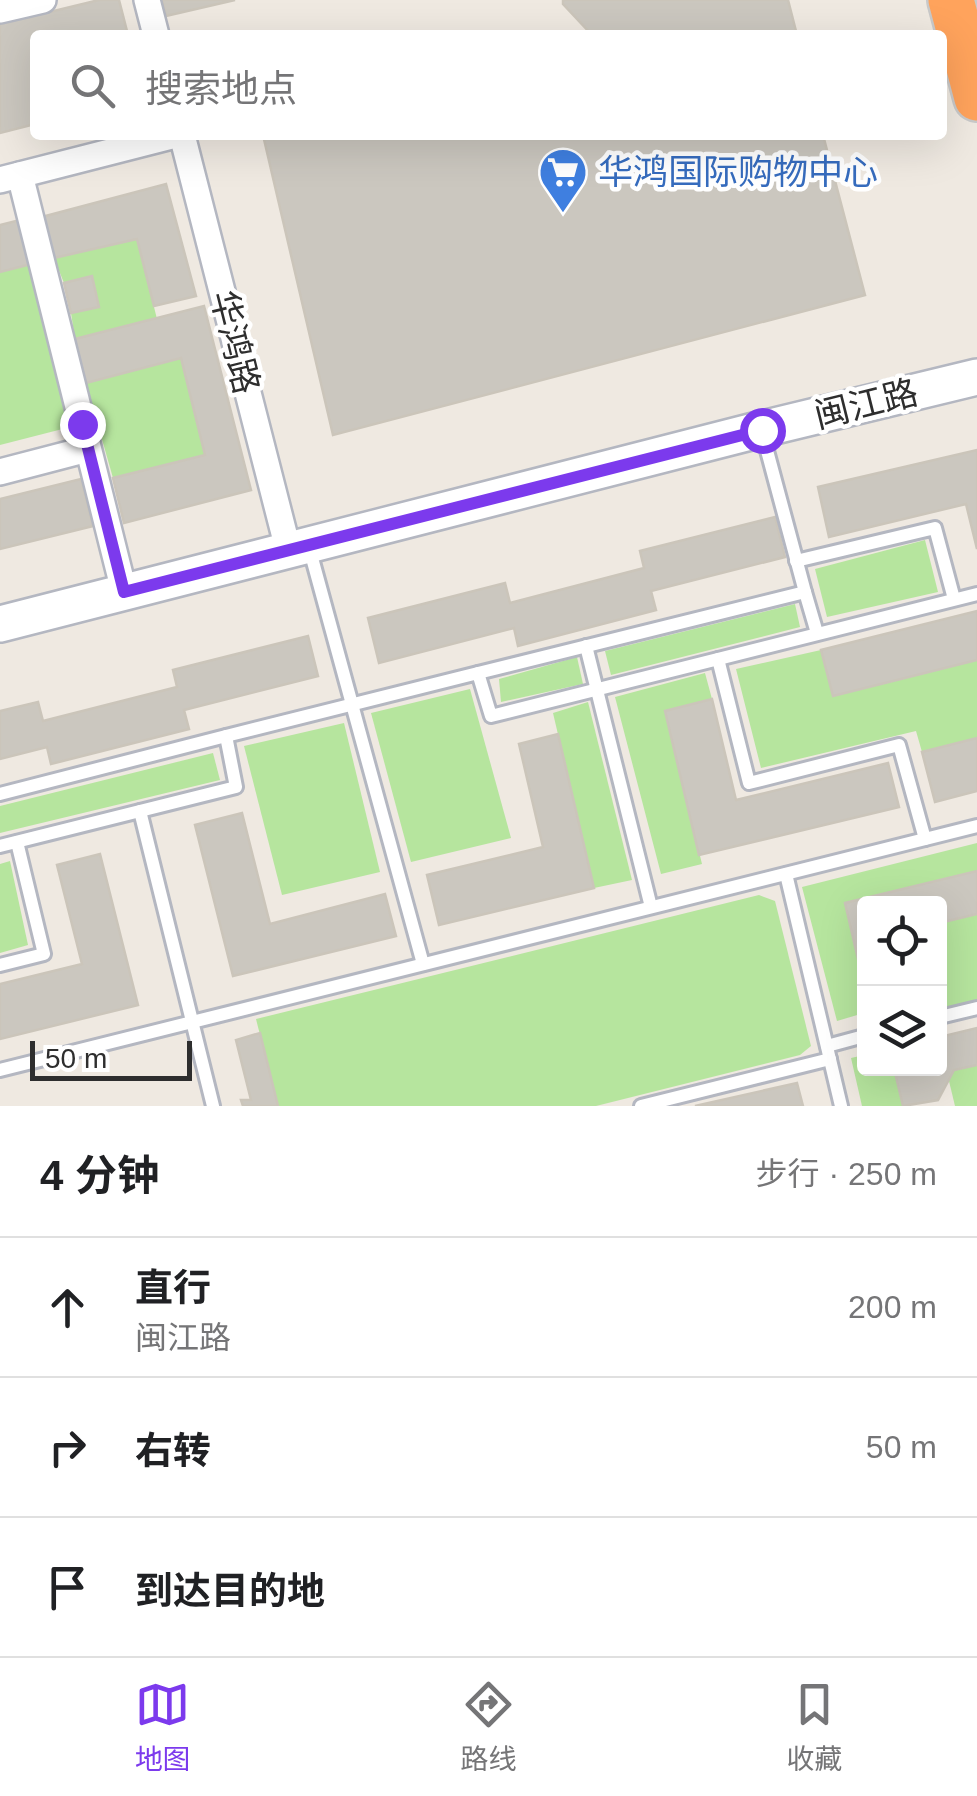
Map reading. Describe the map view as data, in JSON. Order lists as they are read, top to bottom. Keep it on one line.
{"streets":{"main road":["闽江路"],"street":["华鸿路"]},"crossings":[["华鸿路","闽江路"]],"places":{"supermarket":["华鸿国际购物中心"]},"scale_bar":"50 m","page":{"search":"搜索地点","scale":"50 m","heading":["4 分钟","步行 · 250 m"],"list":[["直行","闽江路","200 m"],["右转","50 m"],"到达目的地"],"nav":["地图","路线","收藏"]}}
